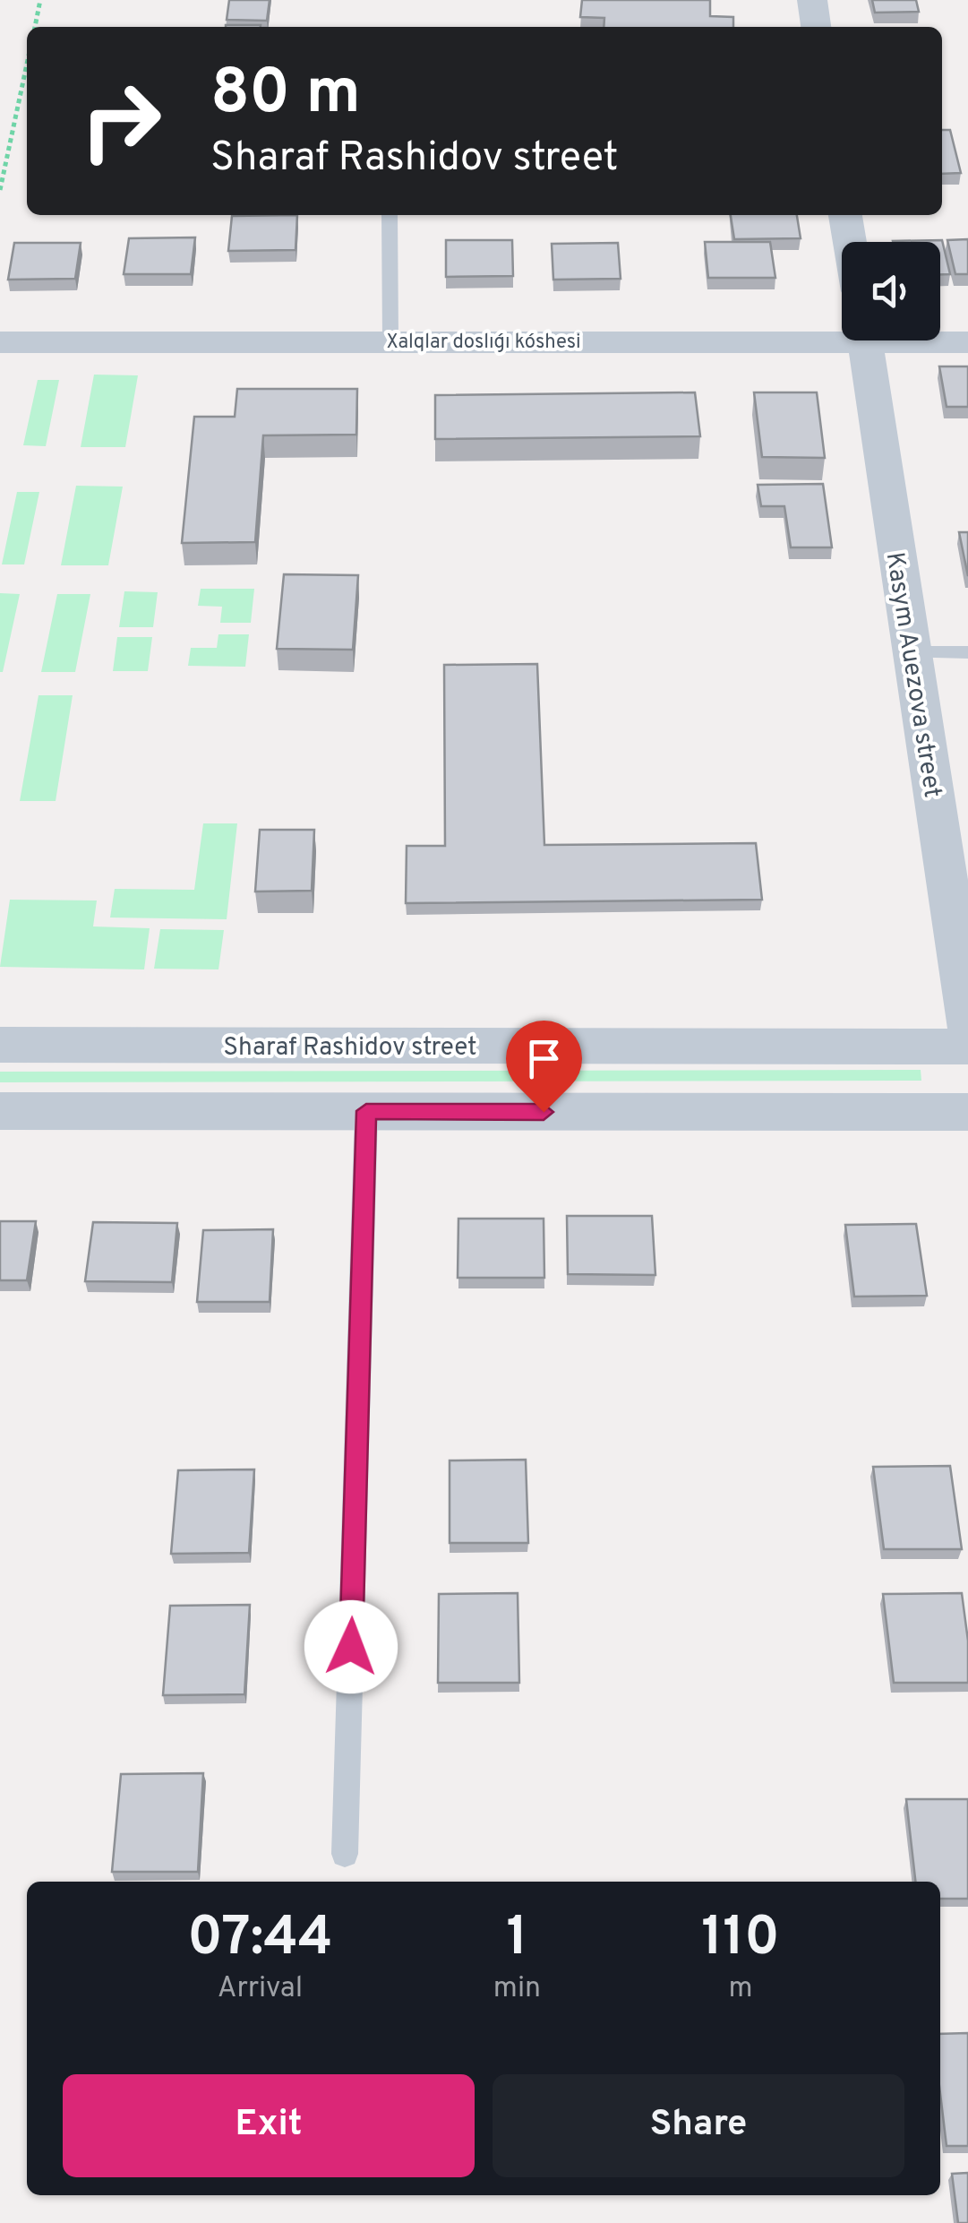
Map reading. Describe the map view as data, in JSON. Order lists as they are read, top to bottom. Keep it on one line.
{"streets":{"street":["Xalqlar doslıǵı kóshesi","Kasym Auezova street","Sharaf Rashidov street"]},"page":{"turn":["80 m","Sharaf Rashidov street"],"eta":["07:44","Arrival","1","min","110","m"],"buttons":["Exit","Share"]}}
